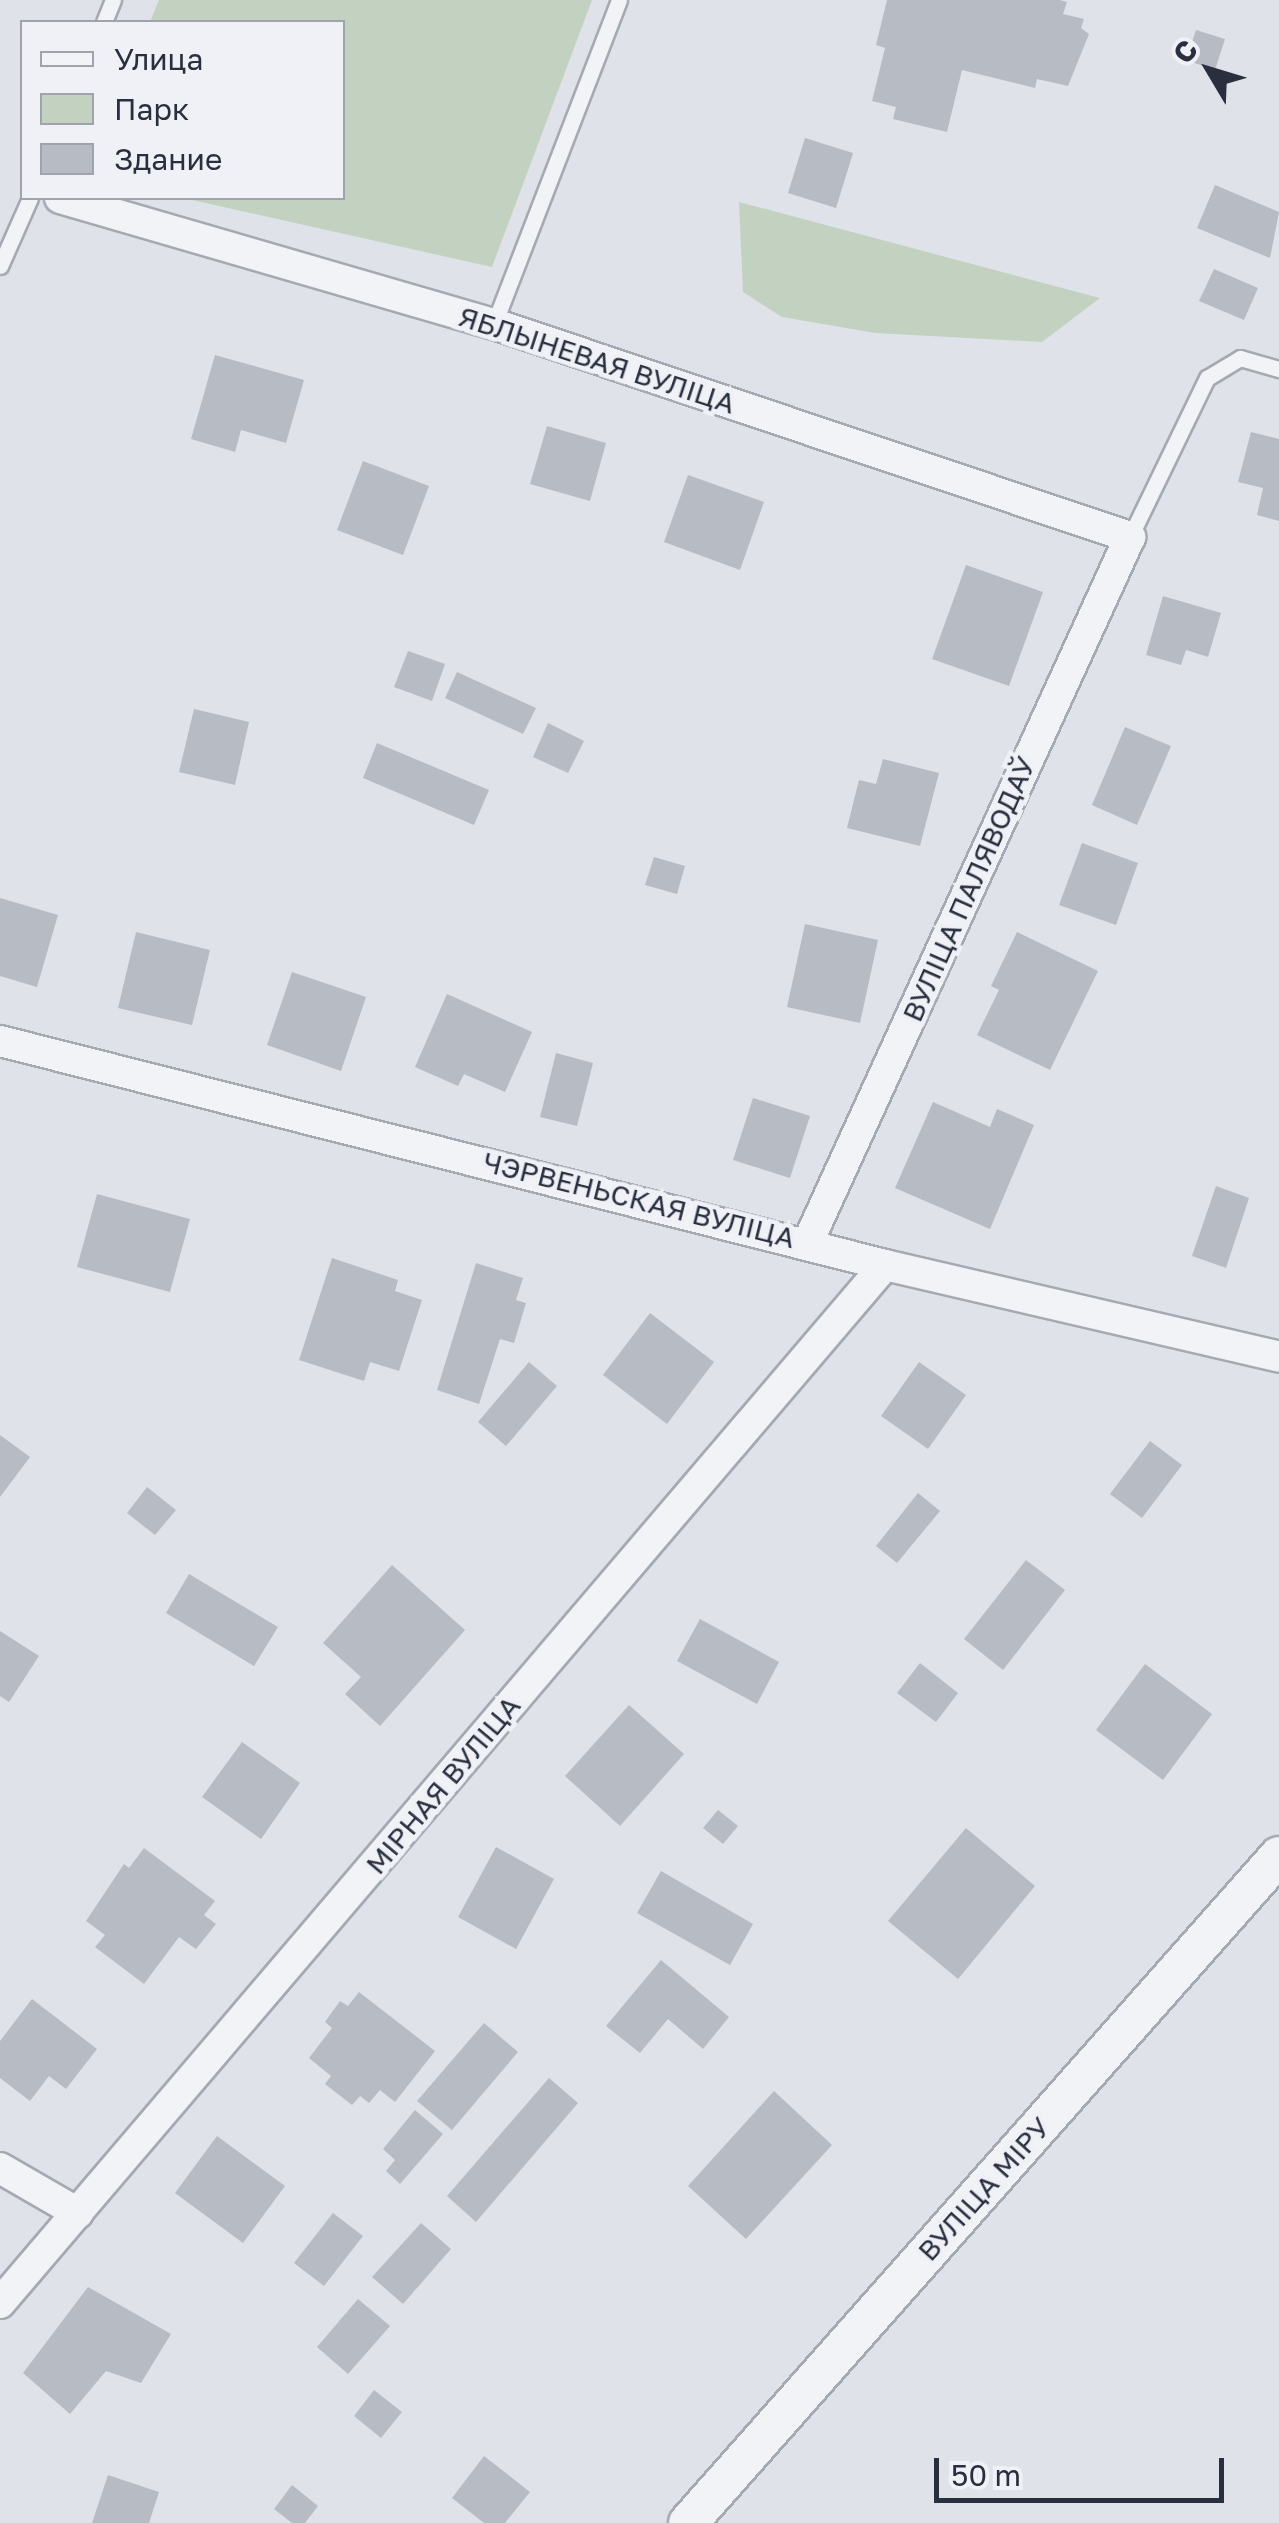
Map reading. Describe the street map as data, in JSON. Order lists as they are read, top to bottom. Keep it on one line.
{"streets":{"street":["ЯБЛЫНЕВАЯ ВУЛІЦА","ВУЛІЦА ПАЛЯВОДАЎ","ЧЭРВЕНЬСКАЯ ВУЛІЦА","МІРНАЯ ВУЛІЦА","ВУЛІЦА МІРУ"]},"crossings":[["ЯБЛЫНЕВАЯ ВУЛІЦА","ВУЛІЦА ПАЛЯВОДАЎ"],["ВУЛІЦА ПАЛЯВОДАЎ","ЧЭРВЕНЬСКАЯ ВУЛІЦА"],["ЧЭРВЕНЬСКАЯ ВУЛІЦА","МІРНАЯ ВУЛІЦА"]],"legend":["Улица","Парк","Здание"],"scale_bar":"50 m","north":"top left"}
